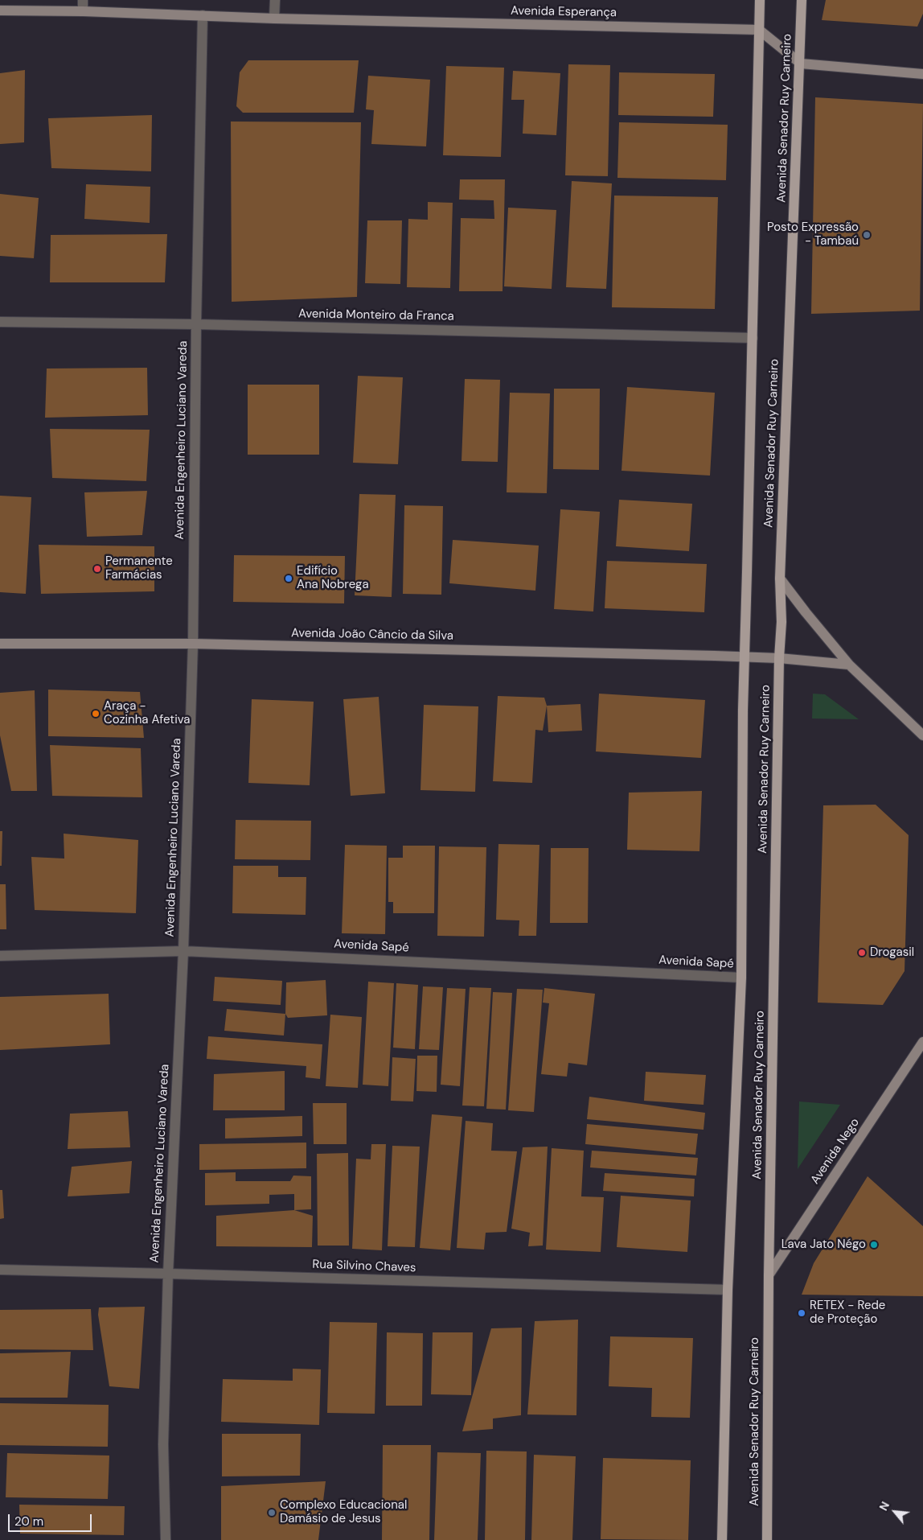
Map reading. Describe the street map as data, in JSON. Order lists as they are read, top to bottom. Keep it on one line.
{"streets":{"main road":["Avenida Esperança","Avenida Senador Ruy Carneiro","Avenida João Câncio da Silva","Avenida Nego"],"street":["Avenida Monteiro da Franca","Avenida Engenheiro Luciano Vareda","Avenida Sapé","Rua Silvino Chaves"]},"crossings":[["Avenida Esperança","Avenida Senador Ruy Carneiro"],["Avenida Esperança","Avenida Engenheiro Luciano Vareda"],["Avenida Senador Ruy Carneiro","Avenida Monteiro da Franca"],["Avenida Senador Ruy Carneiro","Avenida João Câncio da Silva"],["Avenida Senador Ruy Carneiro","Avenida Sapé"],["Avenida Senador Ruy Carneiro","Avenida Nego"],["Avenida Senador Ruy Carneiro","Rua Silvino Chaves"],["Avenida Monteiro da Franca","Avenida Engenheiro Luciano Vareda"],["Avenida Engenheiro Luciano Vareda","Avenida João Câncio da Silva"],["Avenida Engenheiro Luciano Vareda","Avenida Sapé"],["Avenida Engenheiro Luciano Vareda","Rua Silvino Chaves"]],"places":["Posto Expressão - Tambaú","Permanente Farmácias","Edifício Ana Nobrega","Araça - Cozinha Afetiva","Drogasil","Lava Jato Négo","RETEX - Rede de Proteção","Complexo Educacional Damásio de Jesus"],"scale_bar":"20 m","north":"top left"}
